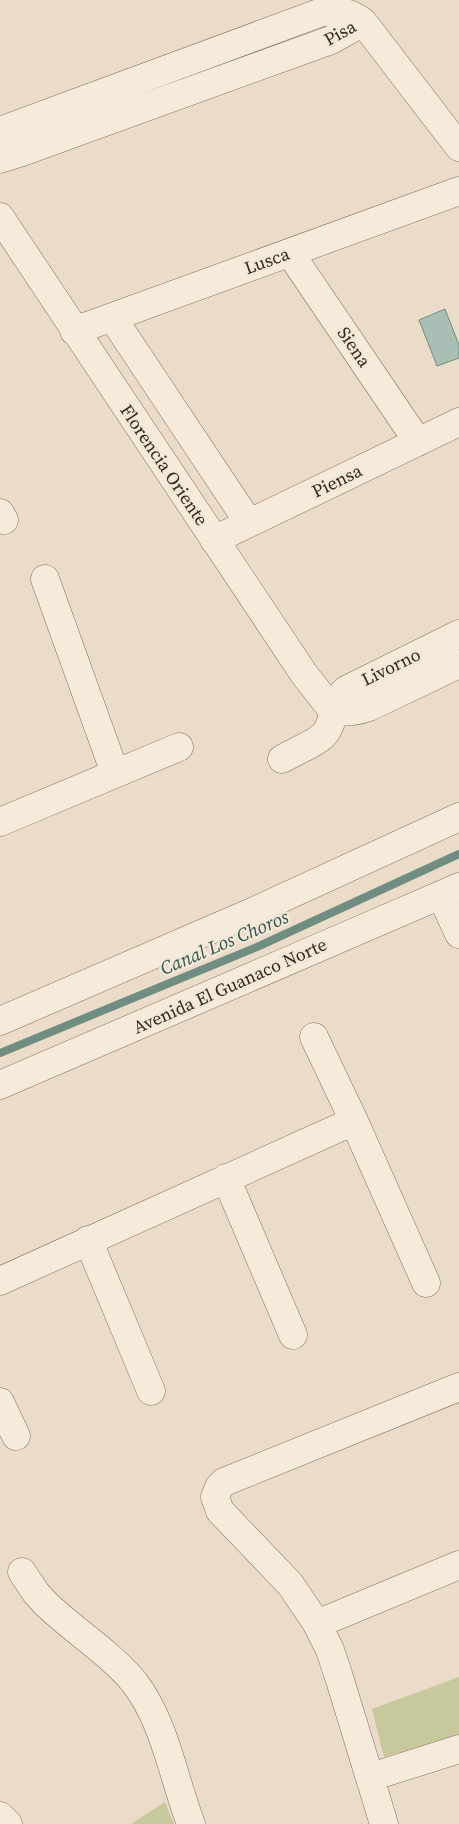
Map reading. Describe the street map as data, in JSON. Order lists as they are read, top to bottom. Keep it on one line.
{"streets":{"street":["Pisa","Lusca","Siena","Florencia Oriente","Piensa","Livorno","Avenida El Guanaco Norte"]},"crossings":[["Lusca","Siena"],["Lusca","Florencia Oriente"],["Siena","Piensa"],["Florencia Oriente","Piensa"],["Florencia Oriente","Livorno"]],"water":["Canal Los Choros"]}
